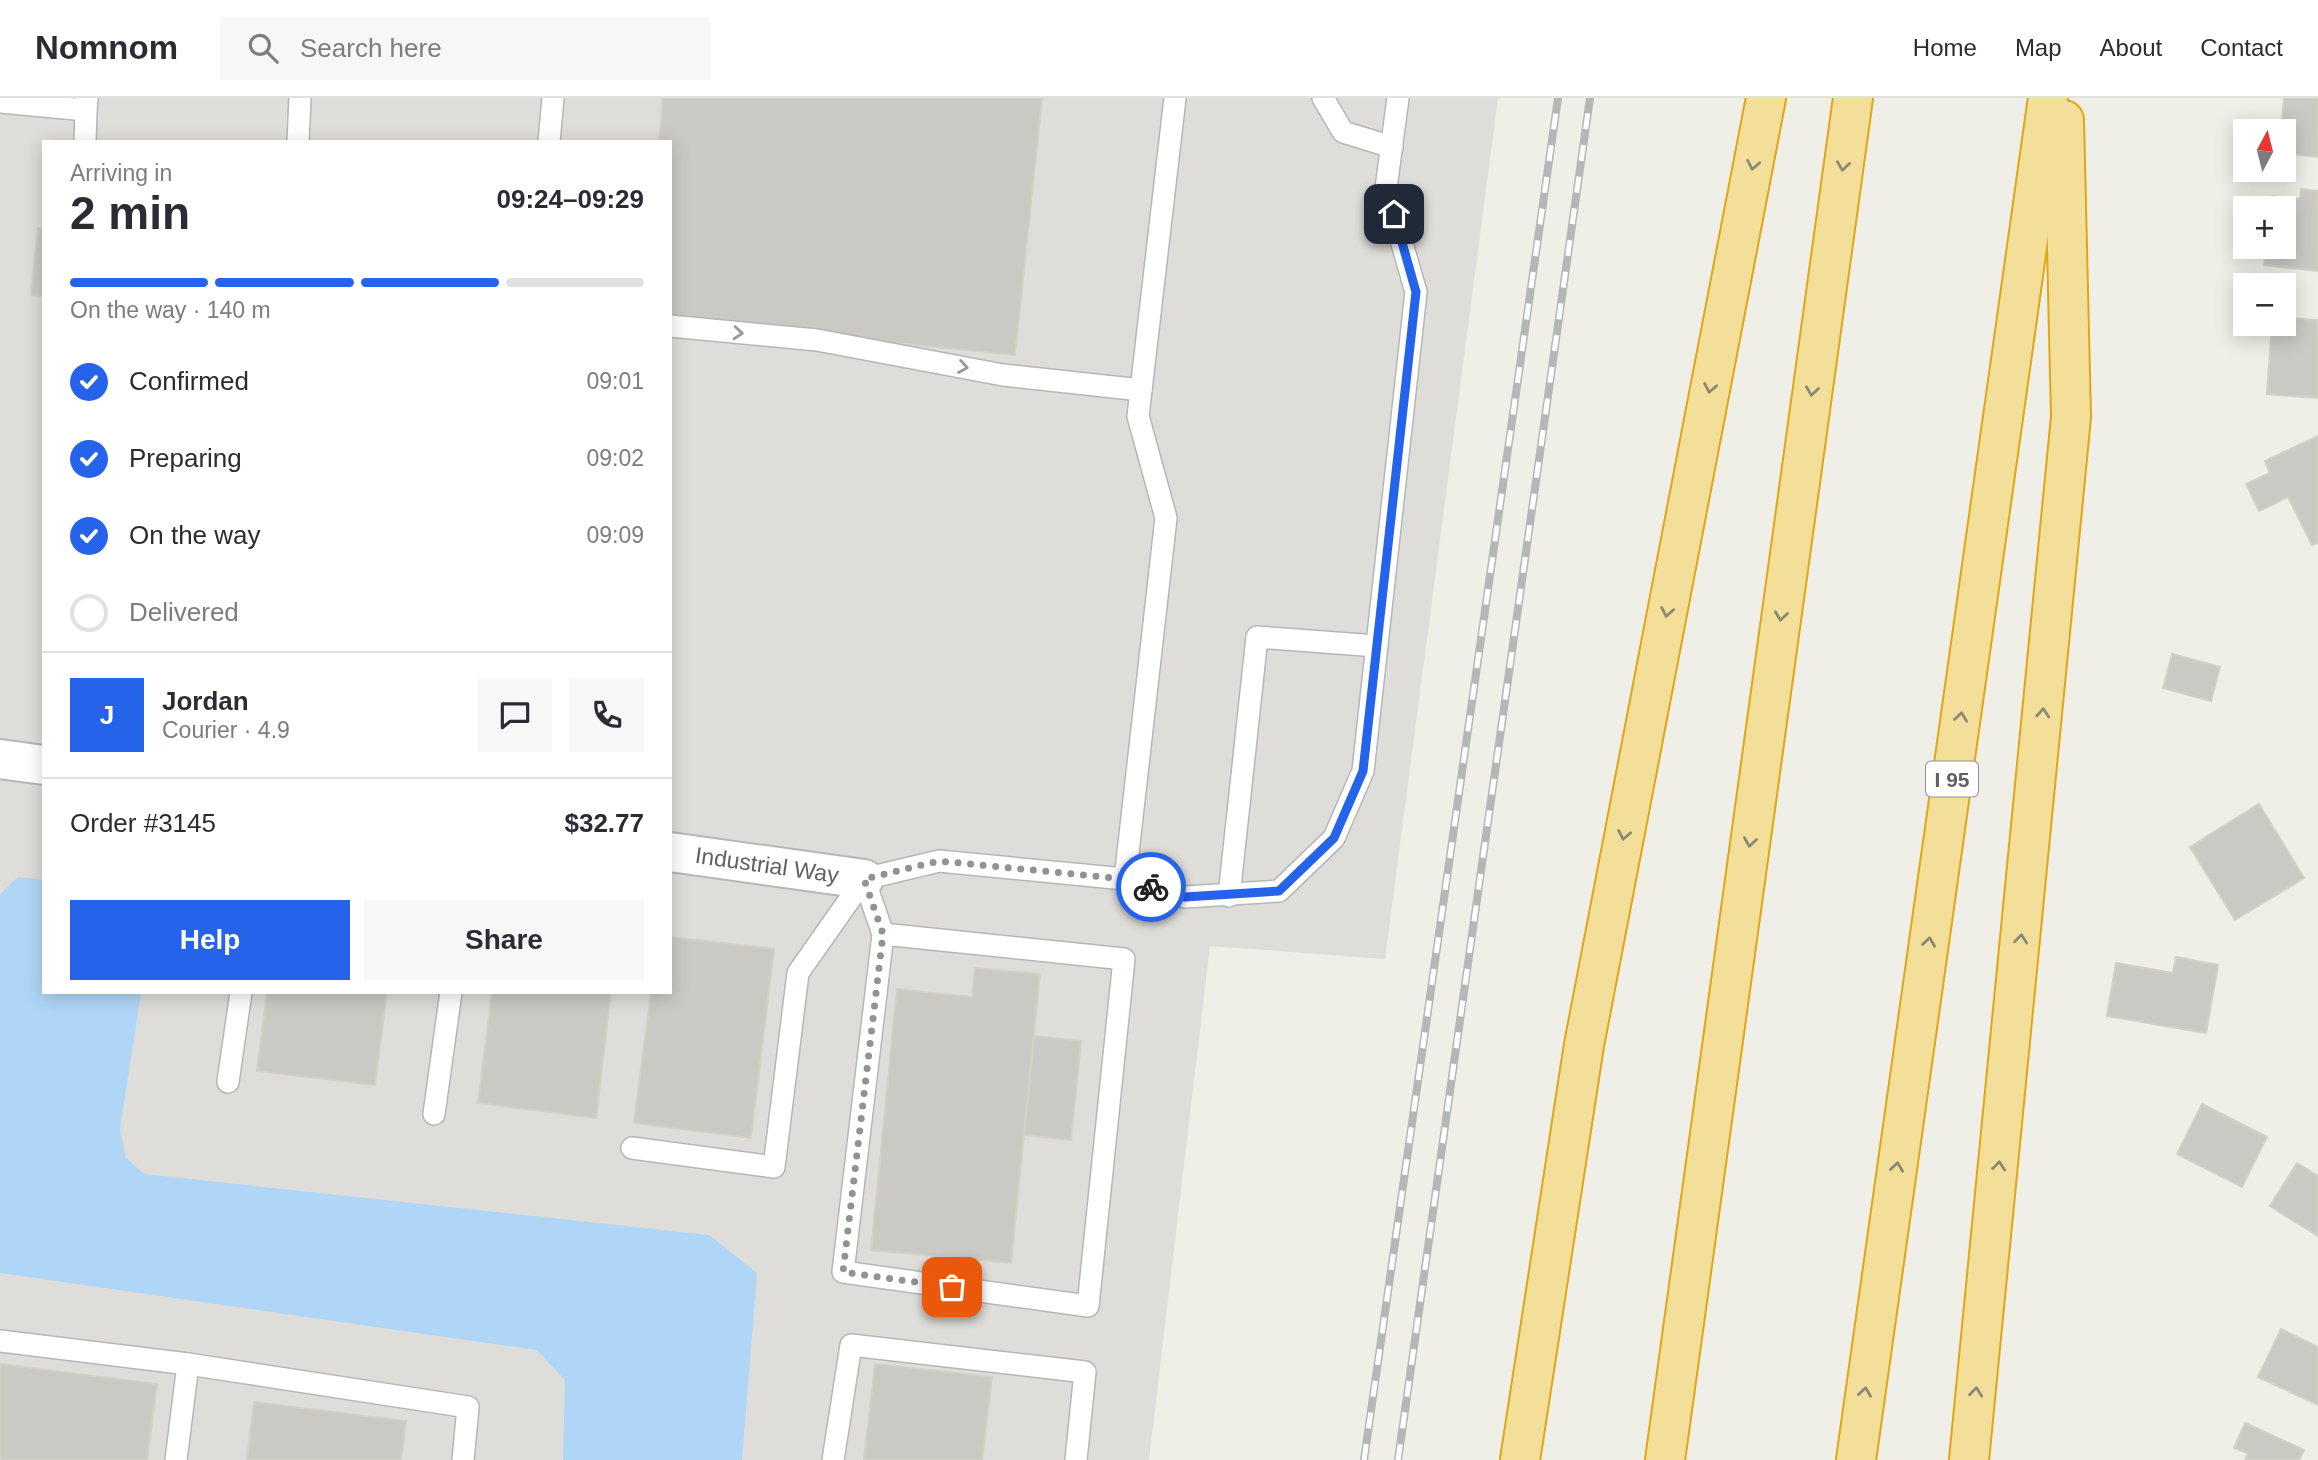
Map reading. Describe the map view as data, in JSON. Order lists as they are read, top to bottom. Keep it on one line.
{"streets":{"highway":["I 95"],"street":["Industrial Way"]},"north":"top","page":{"header":"Nomnom","search":"Search here","nav":["Home","Map","About","Contact"],"map_buttons":["+","−"],"heading":["2 min","Arriving in","09:24–09:29"],"panel":["Jordan","Courier · 4.9","Order #3145","$32.77"],"bar":"On the way · 140 m","list":[["Confirmed","09:01"],["Preparing","09:02"],["On the way","09:09"],"Delivered"],"round":"J","buttons":["Help","Share"]}}
